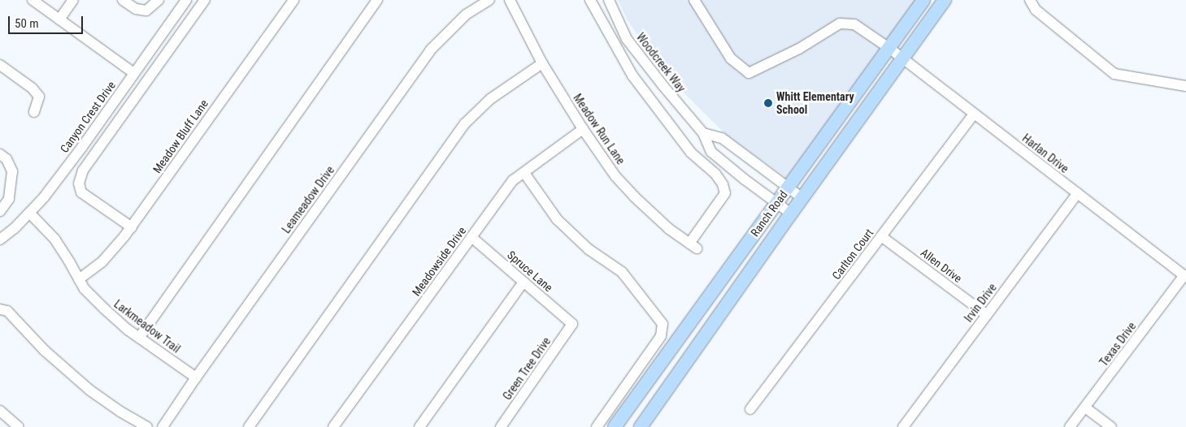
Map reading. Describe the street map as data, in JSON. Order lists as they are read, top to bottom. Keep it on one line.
{"streets":{"main road":["Ranch Road"],"street":["Woodcreek Way","Canyon Crest Drive","Meadow Run Lane","Meadow Bluff Lane","Harlan Drive","Leameadow Drive","Carlton Court","Meadowside Drive","Allen Drive","Spruce Lane","Irvin Drive","Larkmeadow Trail","Texas Drive","Green Tree Drive"]},"crossings":[["Woodcreek Way","Ranch Road"],["Canyon Crest Drive","Larkmeadow Trail"],["Meadow Run Lane","Meadowside Drive"],["Meadow Bluff Lane","Larkmeadow Trail"],["Harlan Drive","Ranch Road"],["Harlan Drive","Carlton Court"],["Harlan Drive","Irvin Drive"],["Harlan Drive","Texas Drive"],["Leameadow Drive","Larkmeadow Trail"],["Carlton Court","Allen Drive"],["Meadowside Drive","Spruce Lane"],["Allen Drive","Irvin Drive"],["Spruce Lane","Green Tree Drive"]],"places":["Whitt Elementary School"],"scale_bar":"50 m"}
